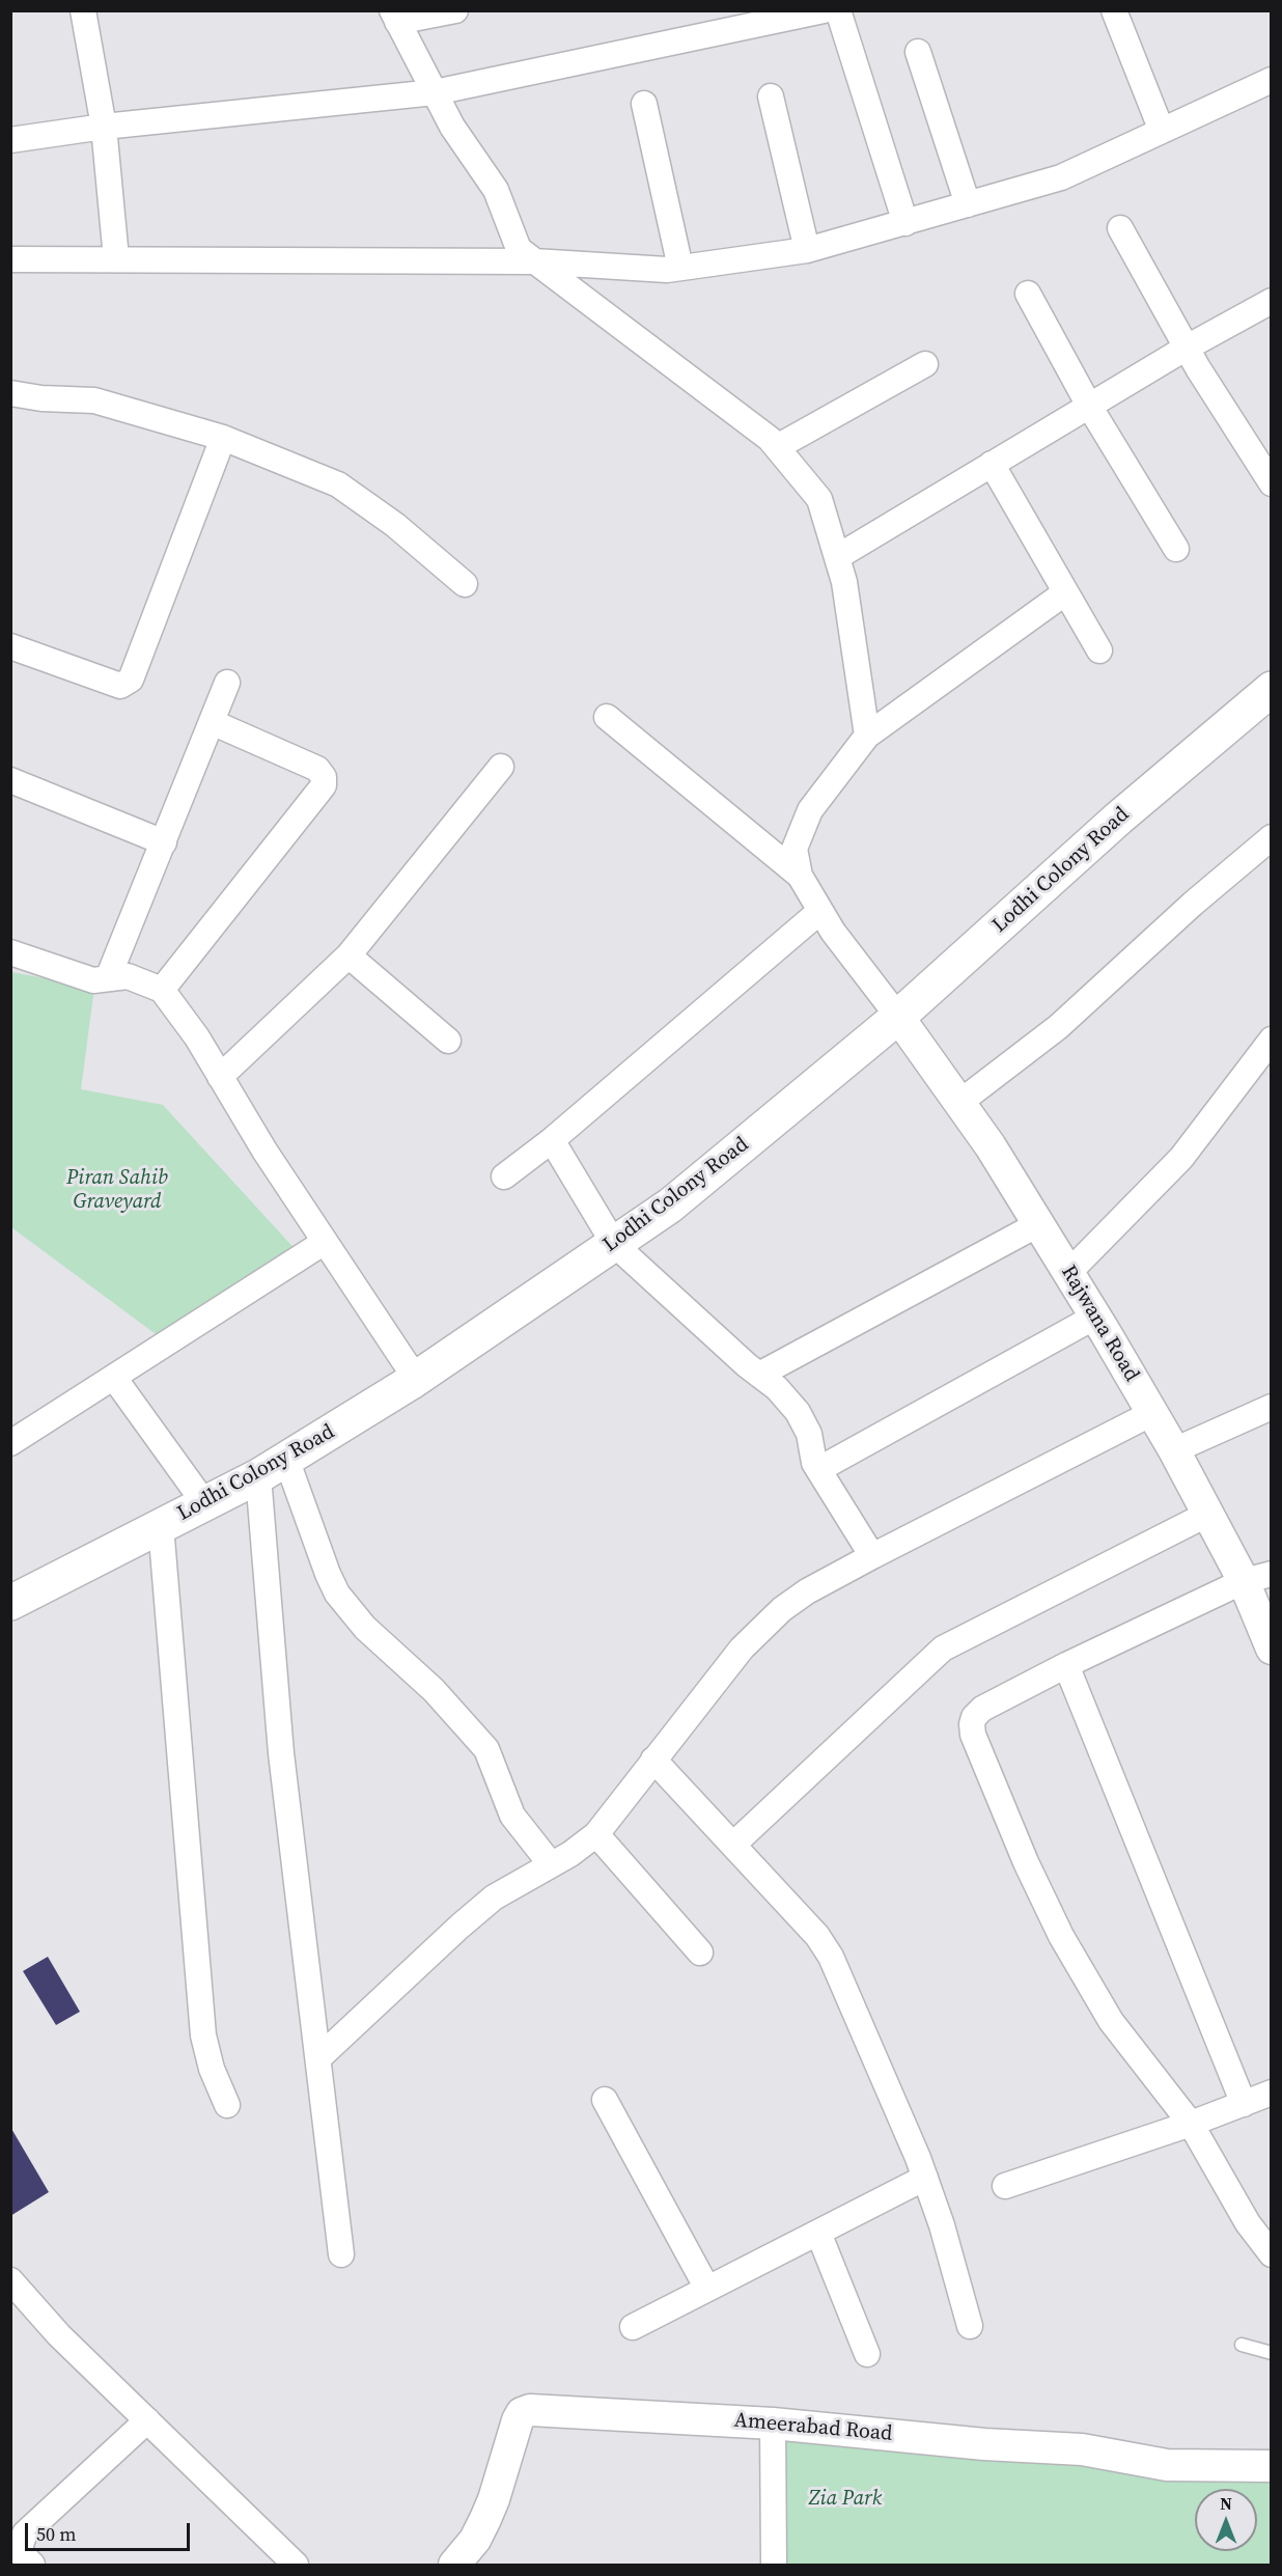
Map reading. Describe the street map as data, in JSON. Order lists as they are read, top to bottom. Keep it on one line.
{"streets":{"main road":["Lodhi Colony Road"],"street":["Rajwana Road","Ameerabad Road"]},"crossings":[["Lodhi Colony Road","Rajwana Road"]],"parks":["Piran Sahib Graveyard","Zia Park"],"scale_bar":"50 m","north":"top"}
